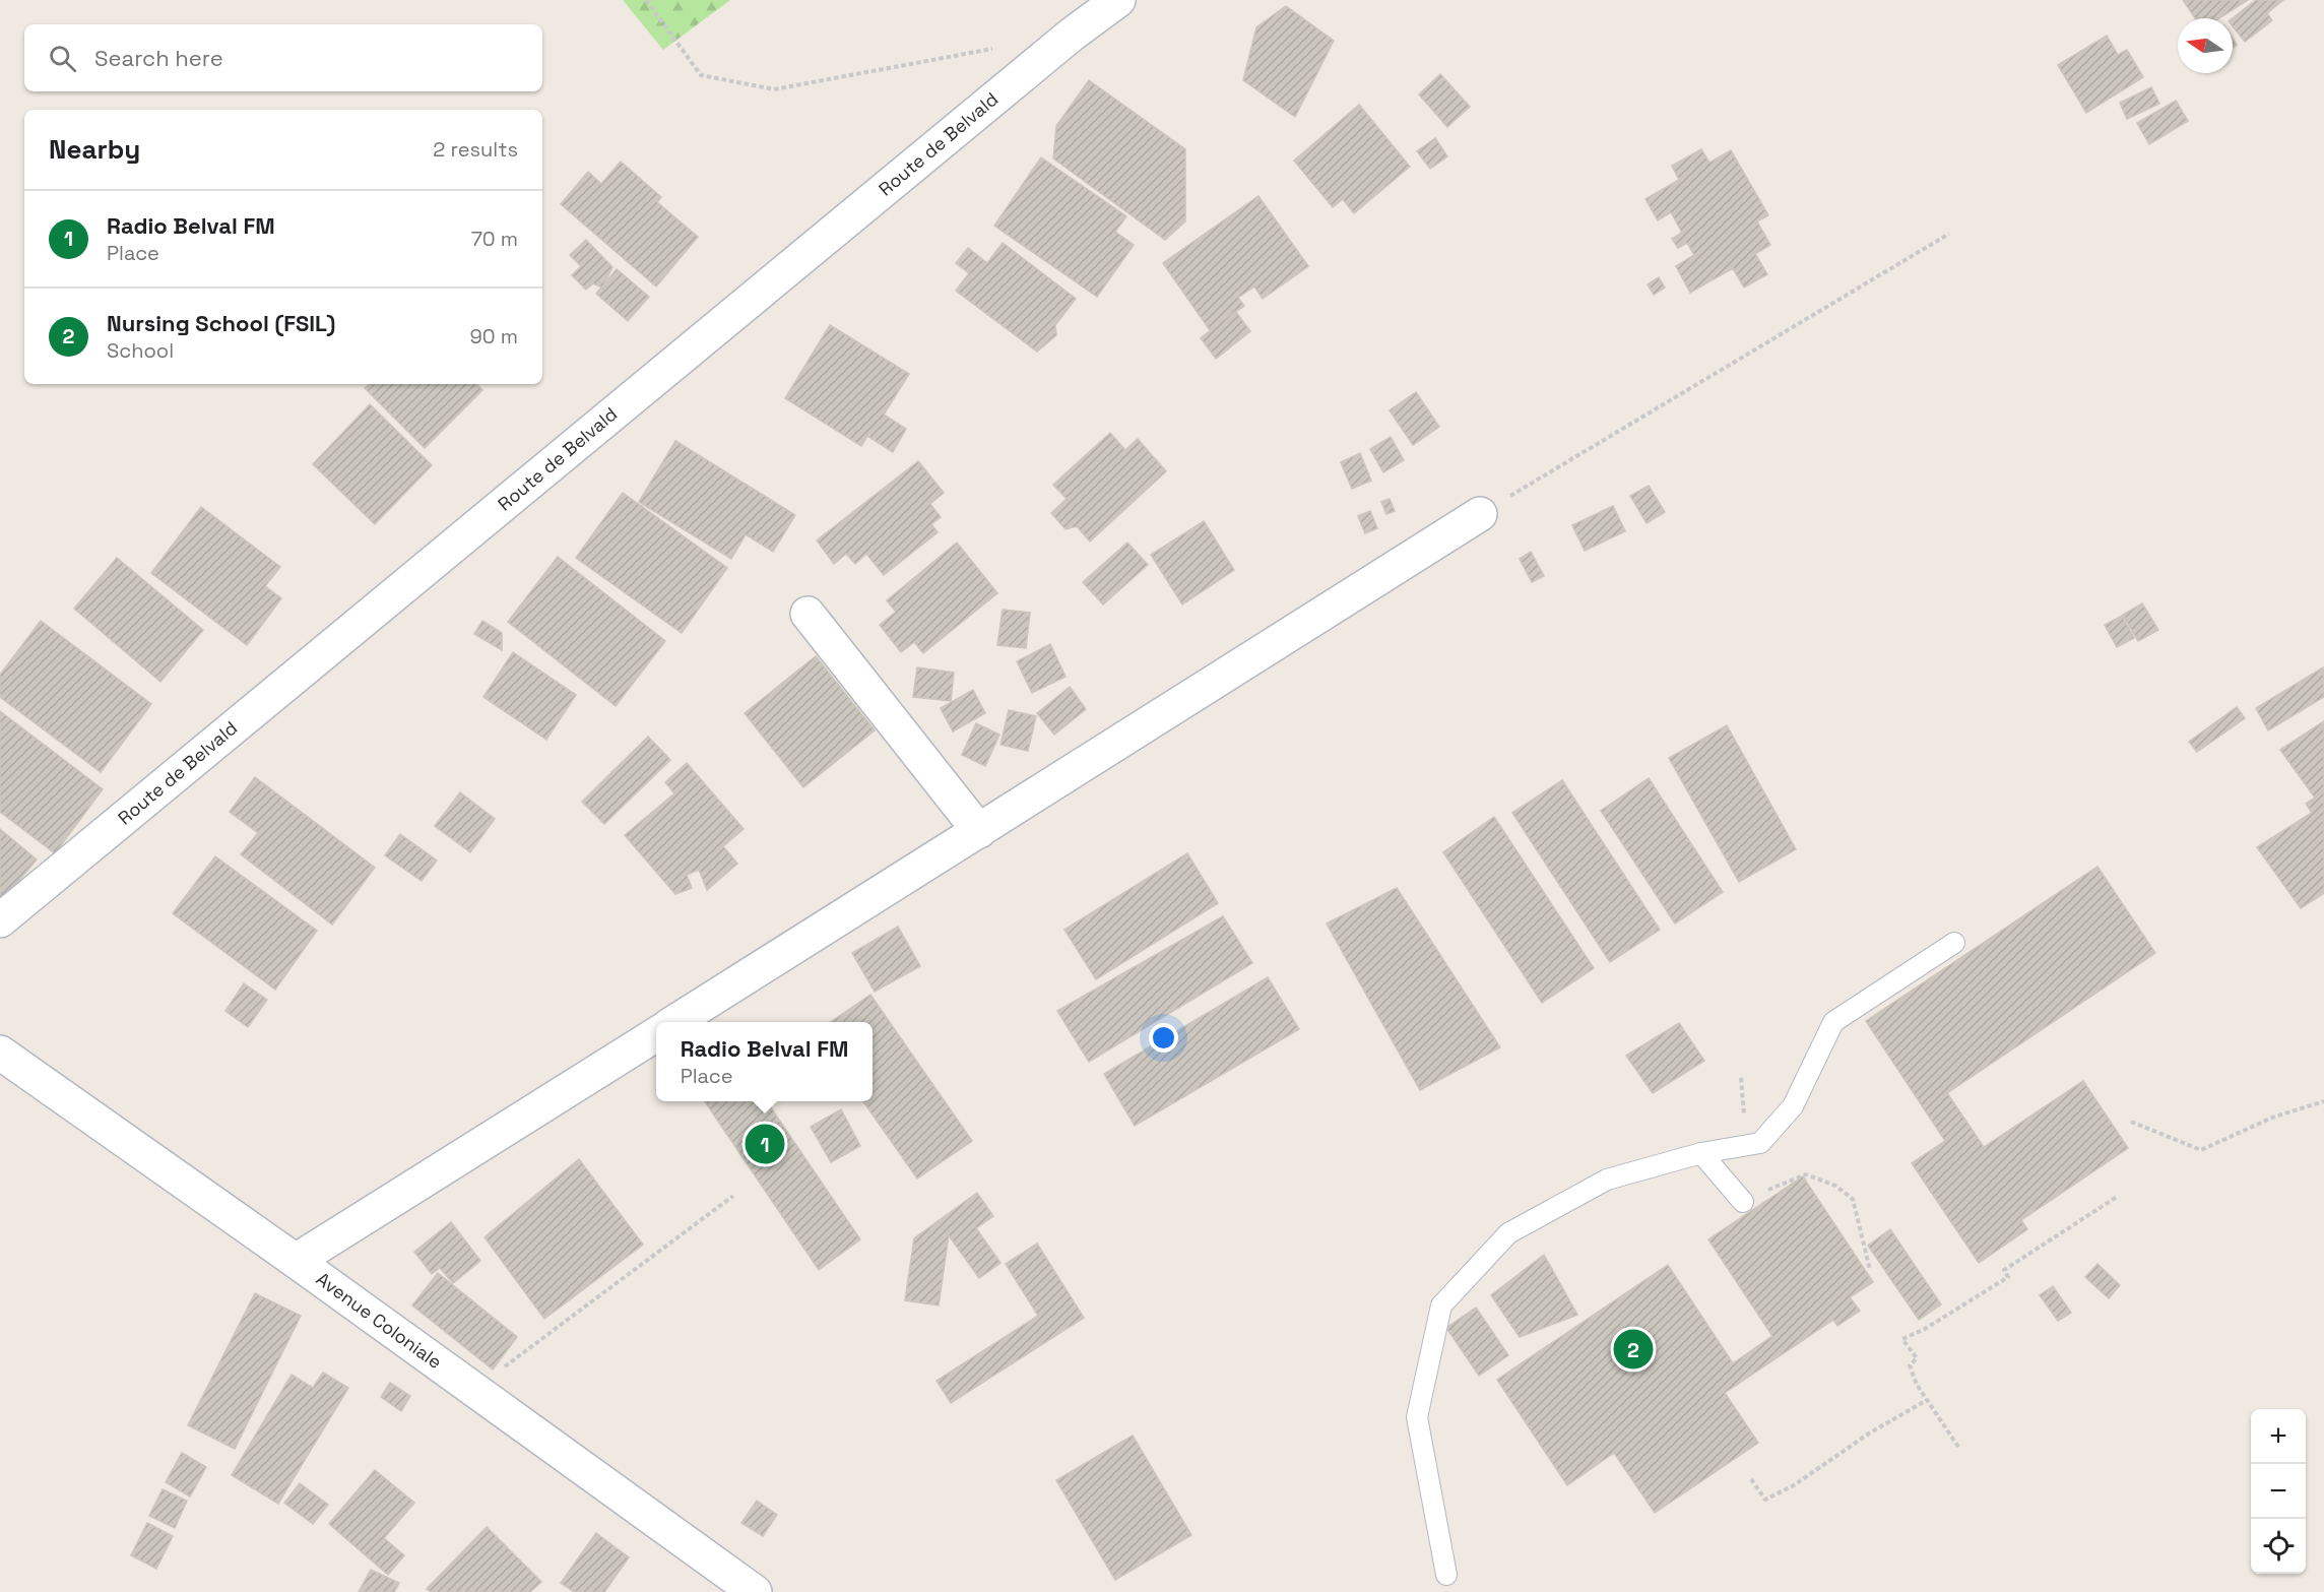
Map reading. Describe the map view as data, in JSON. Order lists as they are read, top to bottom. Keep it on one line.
{"streets":{"street":["Route de Belvald","Avenue Coloniale"]},"north":"left","page":{"search":"Search here","heading":["Nearby","2 results"],"list":[{"mark":"1","name":"Radio Belval FM","note":"Place","value":"70 m"},{"mark":"2","name":"Nursing School (FSIL)","note":"School","value":"90 m"}],"popup":["Radio Belval FM","Place"],"pins":["1","2"],"map_buttons":["+","−"]}}
